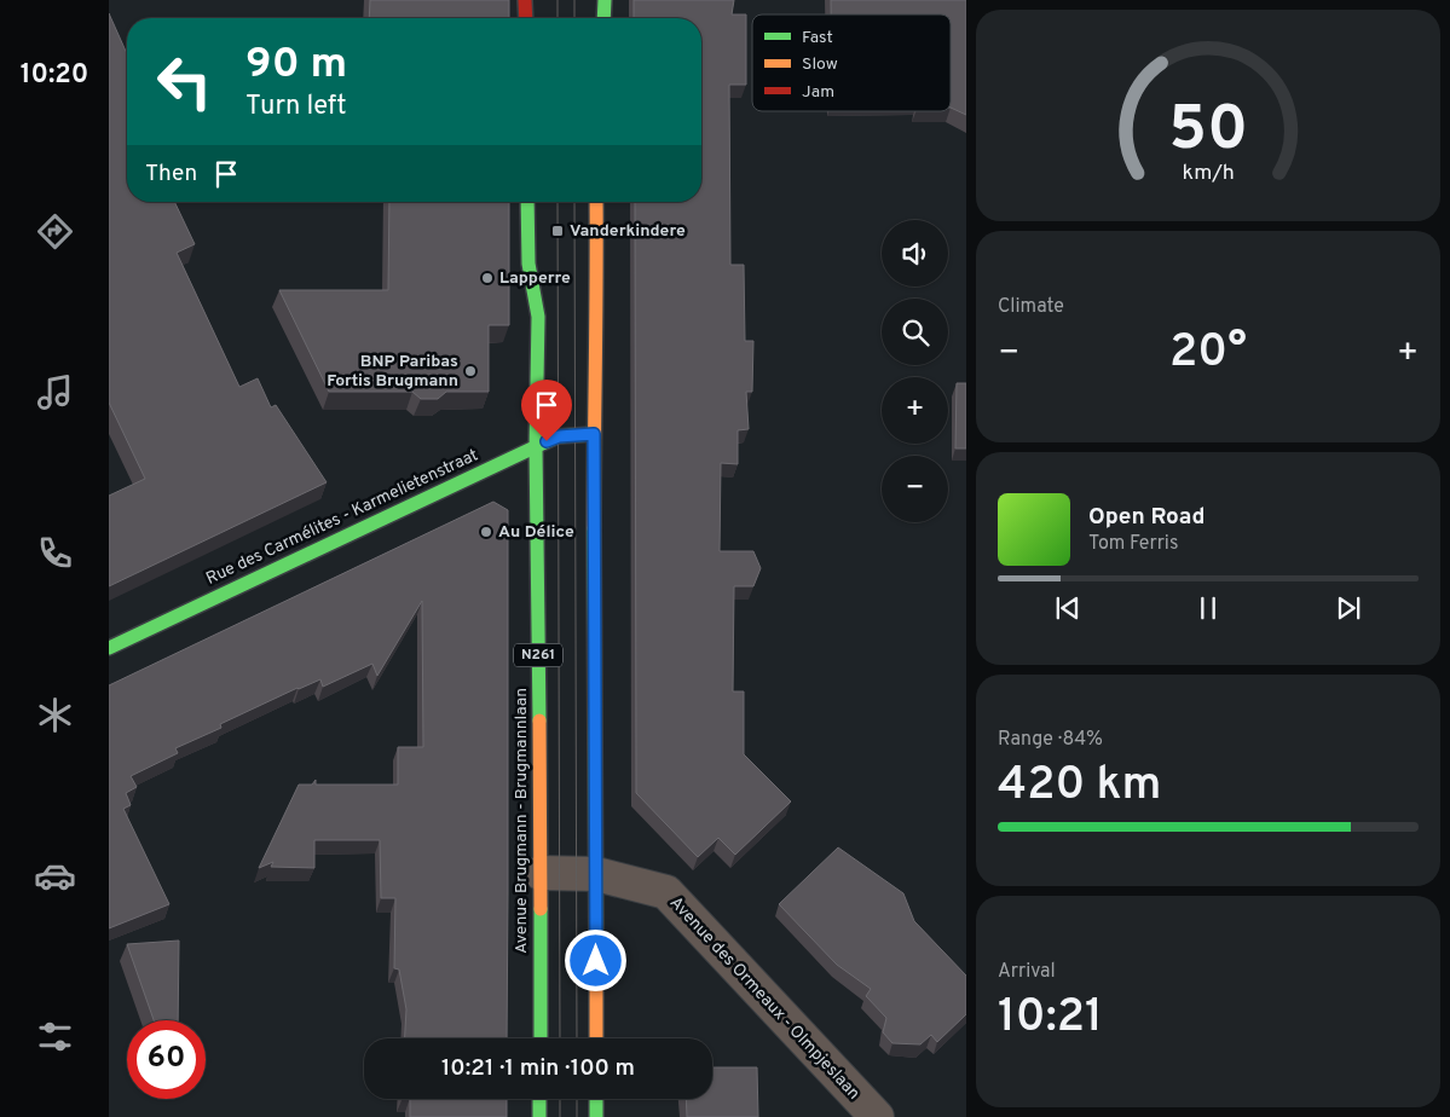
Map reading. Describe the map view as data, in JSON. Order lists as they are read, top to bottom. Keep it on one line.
{"streets":{"main road":["Rue des Carmélites - Karmelietenstraat","N261","Avenue Brugmann - Brugmannlaan"],"street":["Avenue des Ormeaux - Olmpjeslaan"]},"crossings":[["Rue des Carmélites - Karmelietenstraat","Avenue Brugmann - Brugmannlaan"],["Avenue Brugmann - Brugmannlaan","Avenue des Ormeaux - Olmpjeslaan"]],"places":{"transit":["Vanderkindere"],"other":["Lapperre","BNP Paribas Fortis Brugmann","Au Délice"]},"legend":["Fast","Slow","Jam"],"page":{"tabs":"10:20","turn":["90 m","Turn left"],"then":"Then","map_buttons":["+","−"],"tile":["Climate",["Range · 84%","420 km"],["Arrival","10:21"]],"heat":["−","20°","+"],"song":["Open Road","Tom Ferris"],"limit":"60","trip":"10:21 · 1 min · 100 m","gauge":["50","km/h"]}}
